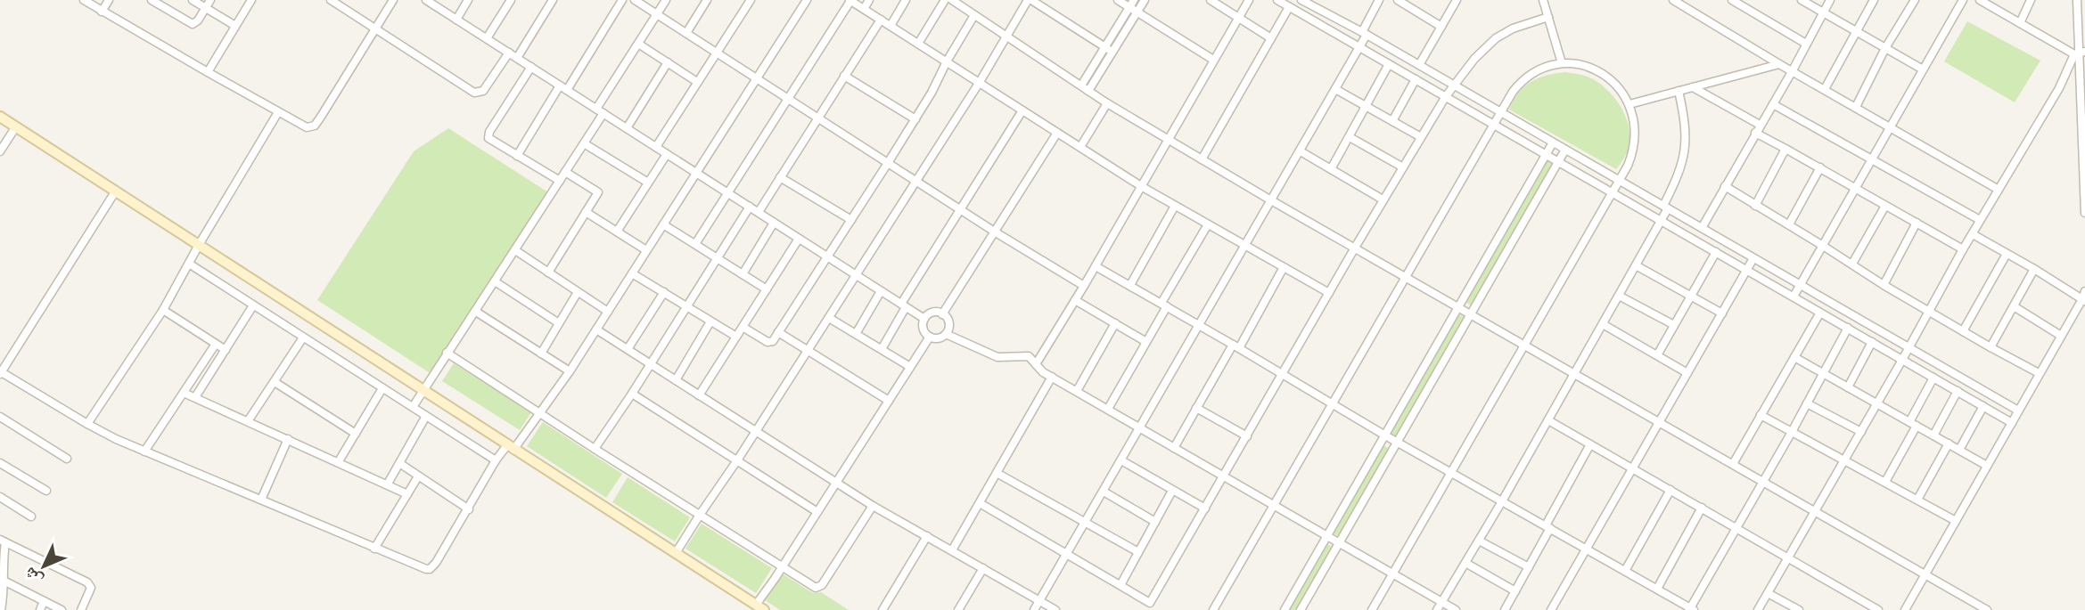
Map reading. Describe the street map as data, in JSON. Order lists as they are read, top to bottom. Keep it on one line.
{"north":"bottom left"}
